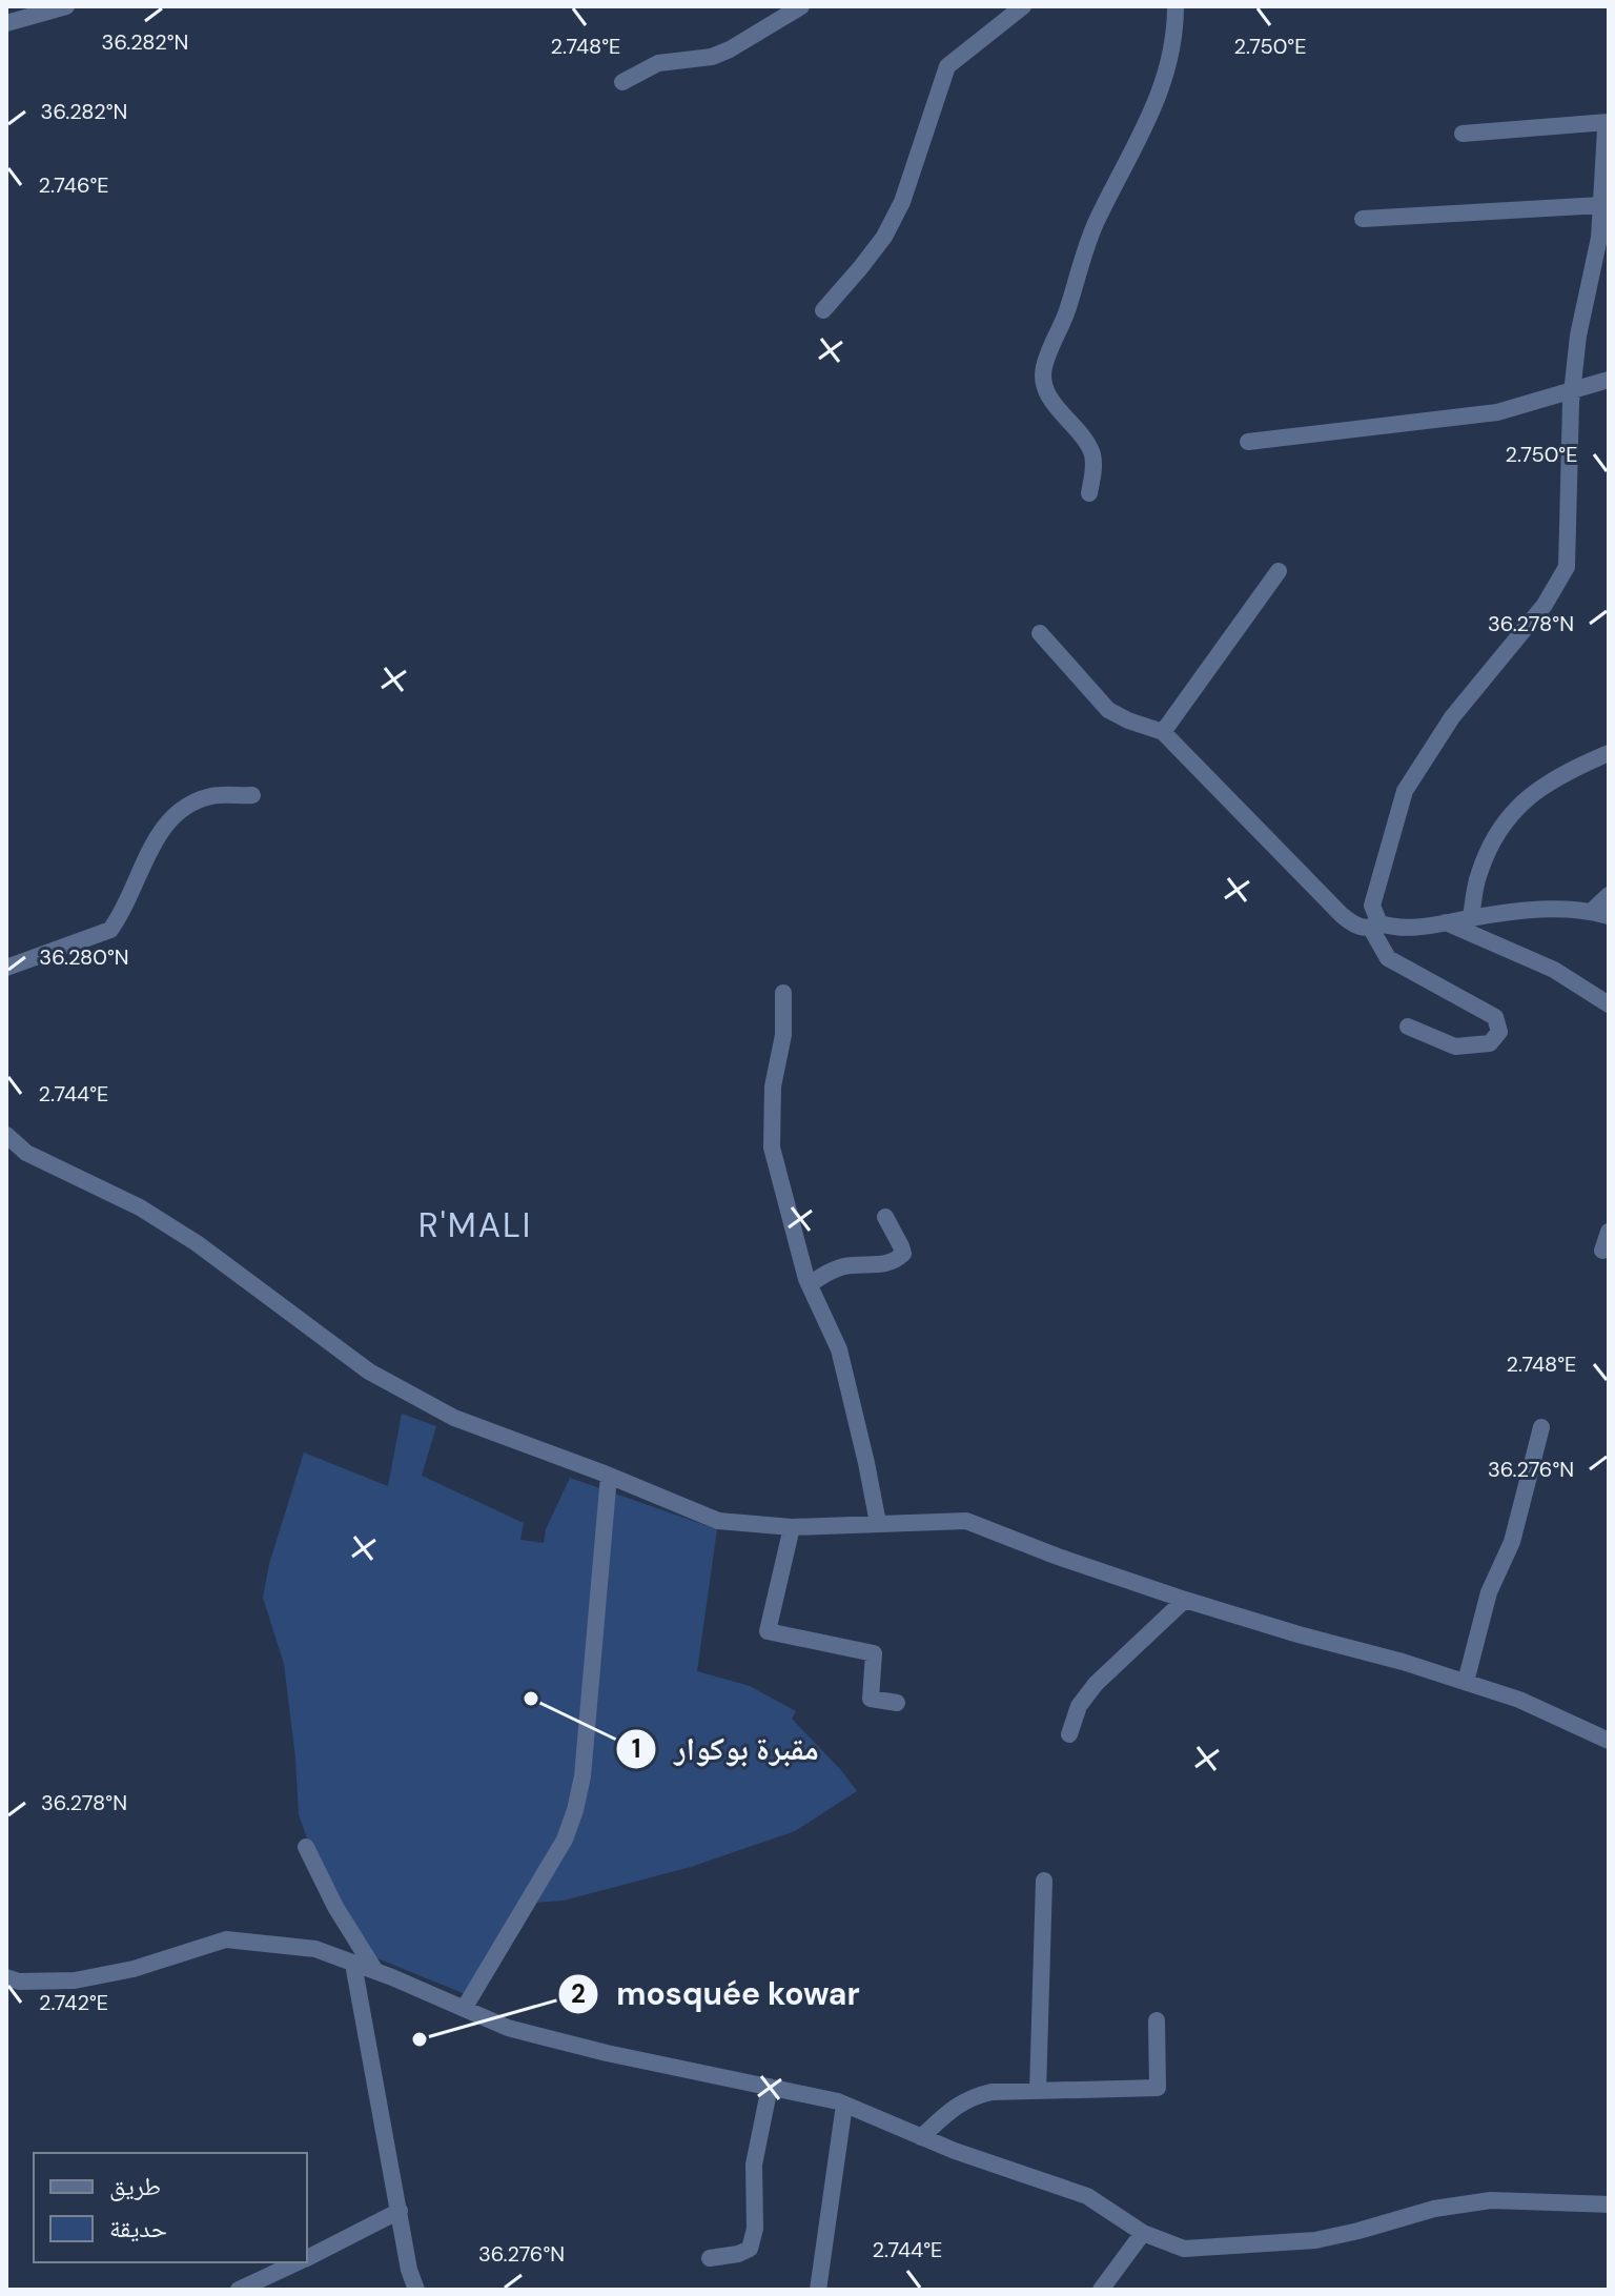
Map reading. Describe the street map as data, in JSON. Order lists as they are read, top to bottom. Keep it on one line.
{"districts":["R'MALI"],"places":["مقبرة بوكوار","mosquée kowar"],"legend":["طريق","حديقة"],"coordinates":["36.282°N","2.748°E","2.750°E","2.746°E","36.278°N","36.280°N","2.744°E","36.276°N","2.742°E"]}
